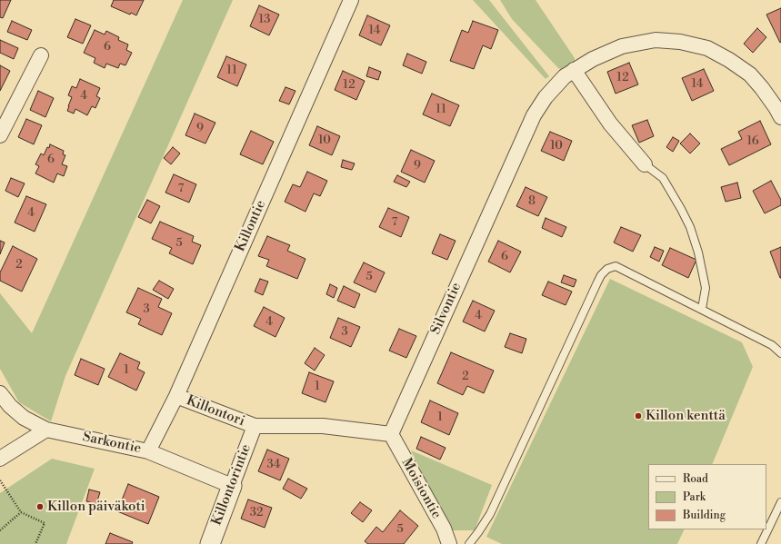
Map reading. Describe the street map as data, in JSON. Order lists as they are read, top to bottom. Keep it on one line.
{"streets":{"street":["Killontie","Silvontie","Killontori","Sarkontie","Killontorintie","Moisiontie"]},"crossings":[["Killontie","Killontori"],["Killontie","Sarkontie"],["Silvontie","Moisiontie"],["Killontori","Killontorintie"],["Sarkontie","Killontorintie"]],"places":["Killon kenttä","Killon päiväkoti"],"house_numbers":["13","14","6","11","12","14","12","4","11","9","10","16","10","6","9","7","8","4","7","5","6","2","5","3","4","4","3","1","2","1","1","34","32","5"],"legend":["Road","Park","Building"]}
